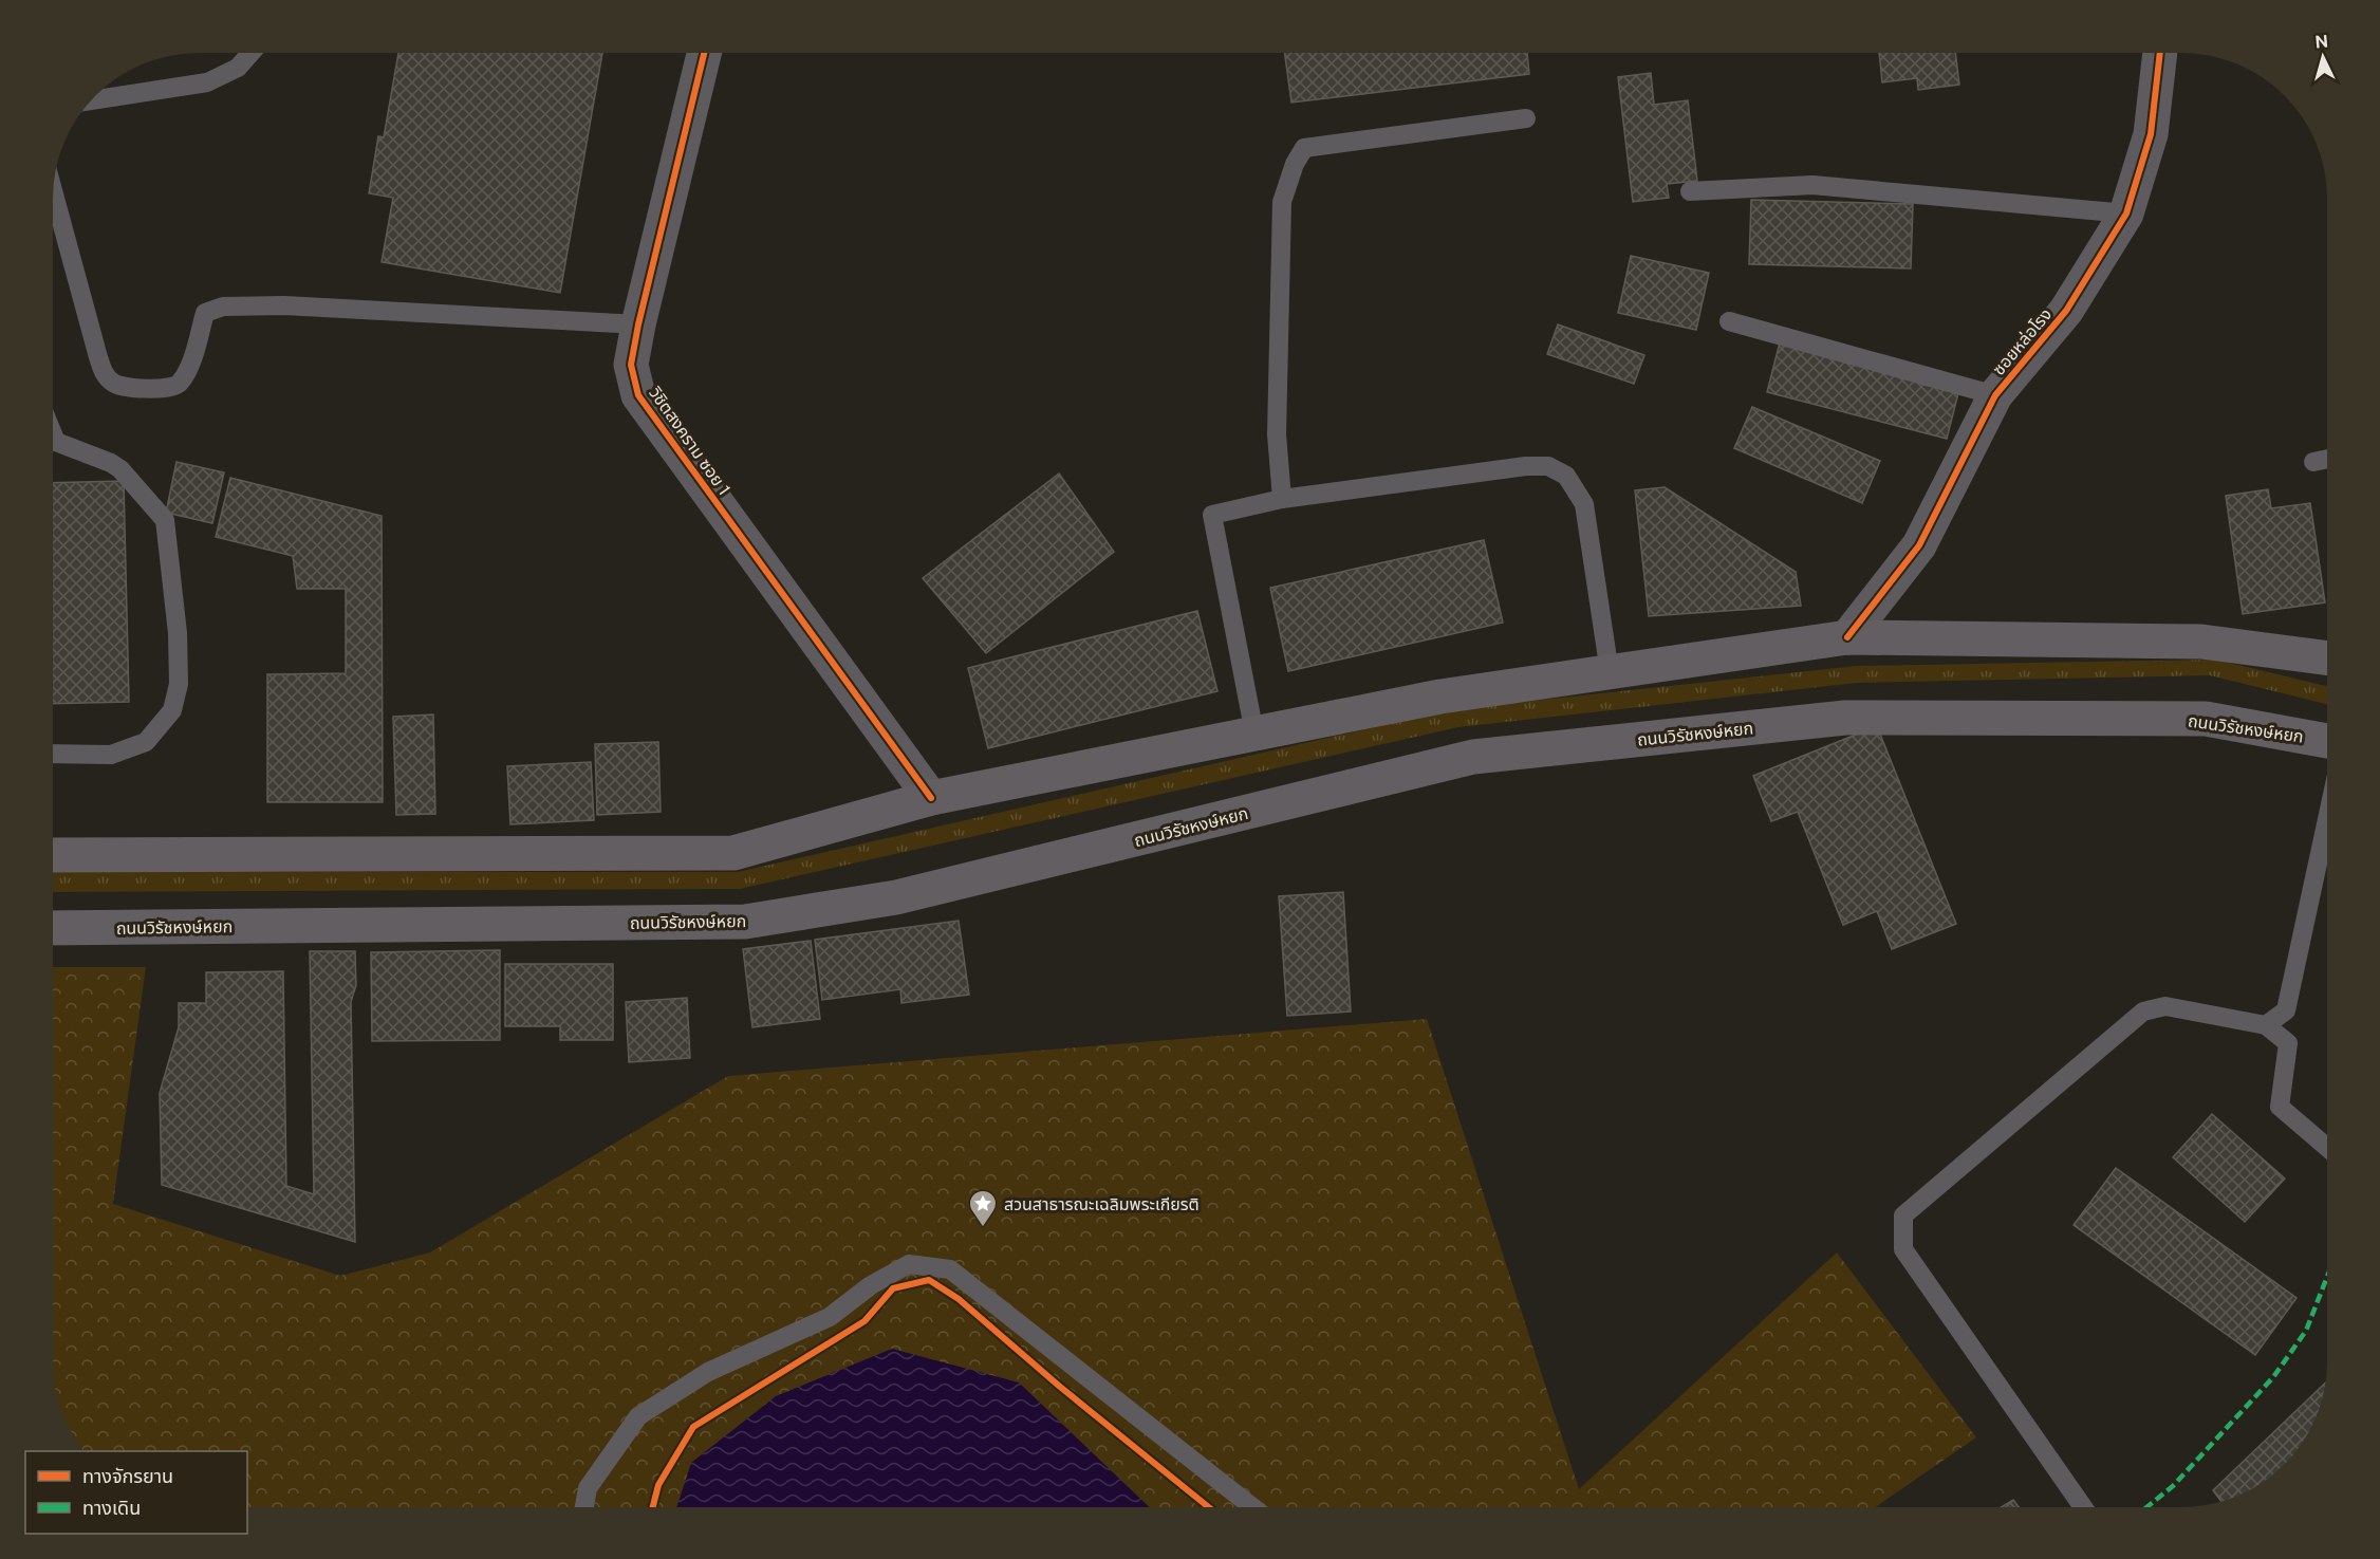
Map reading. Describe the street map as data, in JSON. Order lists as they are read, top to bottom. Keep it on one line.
{"streets":{"main road":["ถนนวิรัชหงษ์หยก"],"street":["ซอยหล่อโรง","วิชิตสงคราม ซอย 1"]},"places":{"place":["สวนสาธารณะเฉลิมพระเกียรติ"]},"legend":["ทางจักรยาน","ทางเดิน"],"north":"top"}
